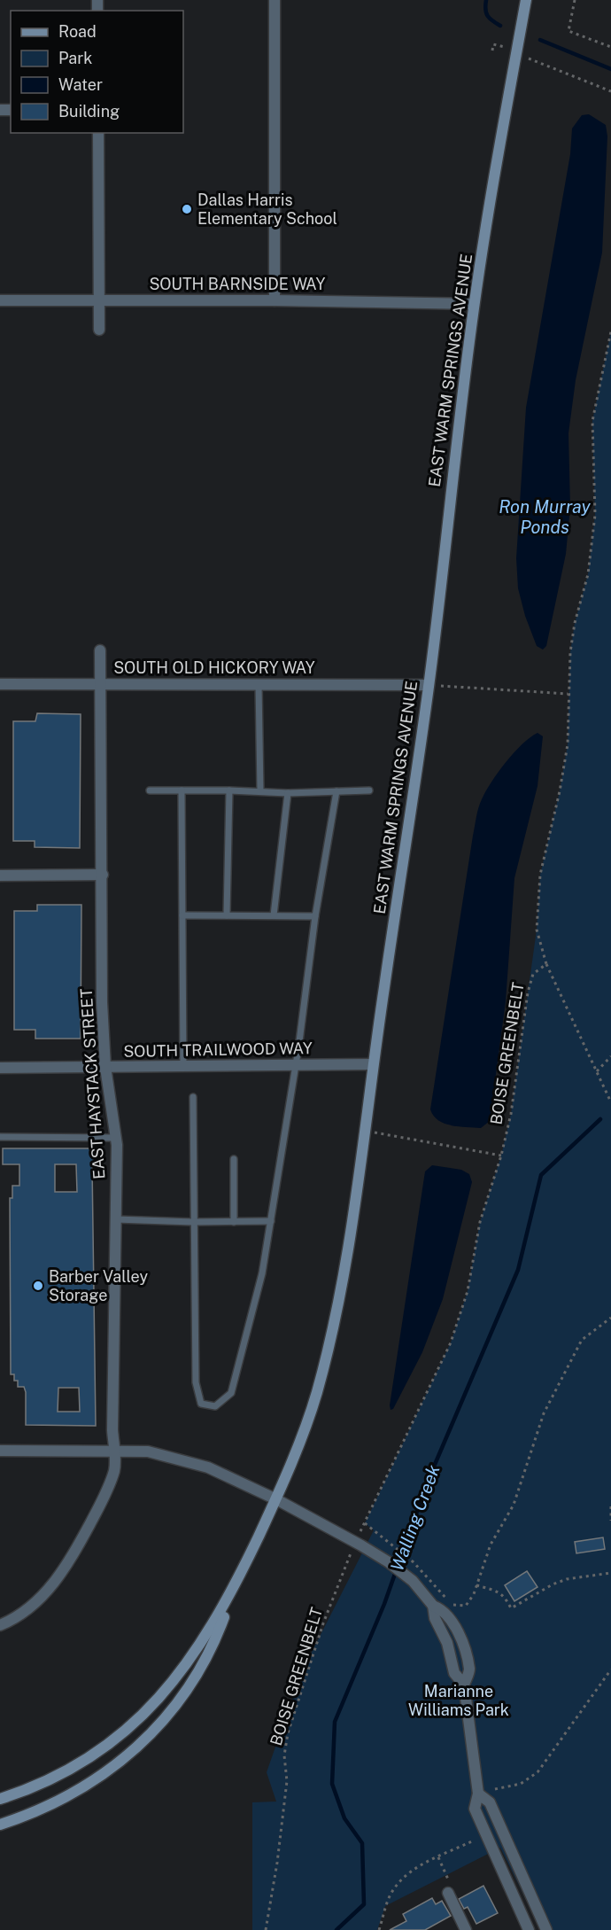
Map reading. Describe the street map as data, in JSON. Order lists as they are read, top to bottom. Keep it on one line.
{"streets":{"street":["SOUTH BARNSIDE WAY","EAST WARM SPRINGS AVENUE","SOUTH OLD HICKORY WAY","SOUTH TRAILWOOD WAY","EAST HAYSTACK STREET"],"path":["BOISE GREENBELT"]},"crossings":[["SOUTH BARNSIDE WAY","EAST WARM SPRINGS AVENUE"],["EAST WARM SPRINGS AVENUE","SOUTH OLD HICKORY WAY"],["EAST WARM SPRINGS AVENUE","SOUTH TRAILWOOD WAY"],["SOUTH OLD HICKORY WAY","EAST HAYSTACK STREET"],["SOUTH TRAILWOOD WAY","EAST HAYSTACK STREET"]],"water":["Ron Murray Ponds","Walling Creek"],"parks":["Marianne Williams Park"],"places":["Dallas Harris Elementary School","Barber Valley Storage"],"legend":["Road","Park","Water","Building"]}
